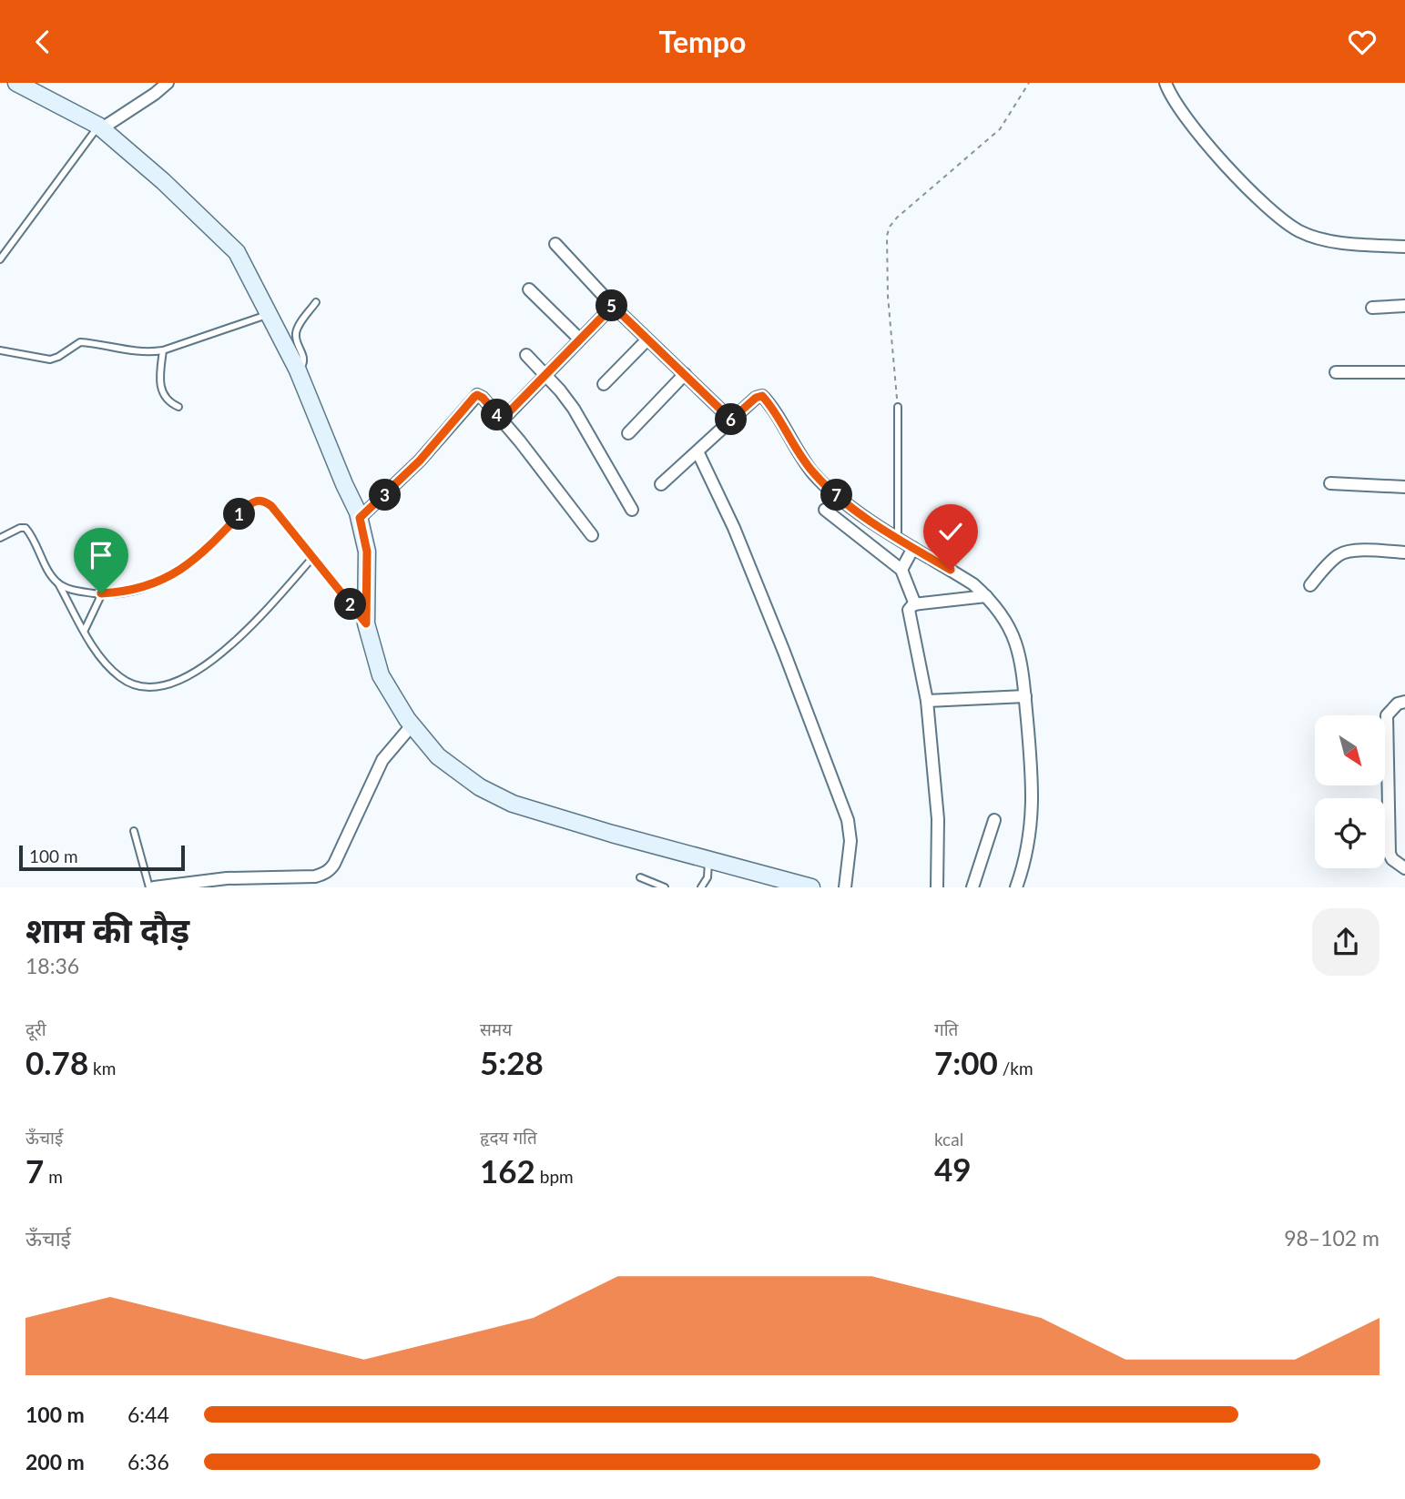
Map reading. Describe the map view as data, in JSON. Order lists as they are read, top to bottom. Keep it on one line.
{"scale_bar":"100 m","north":"bottom right","page":{"header":"Tempo","pins":["5","4","6","3","7","1","2"],"scale":"100 m","heading":["शाम की दौड़","18:36"],"stats":[["दूरी","0.78 km"],["समय","5:28"],["गति","7:00 /km"],["ऊँचाई","7 m"],["हृदय गति","162 bpm"],["kcal","49"]],"chart":["ऊँचाई","98–102 m"],"list":[{"name":"100 m","note":"6:44"},{"name":"200 m","note":"6:36"}]}}
